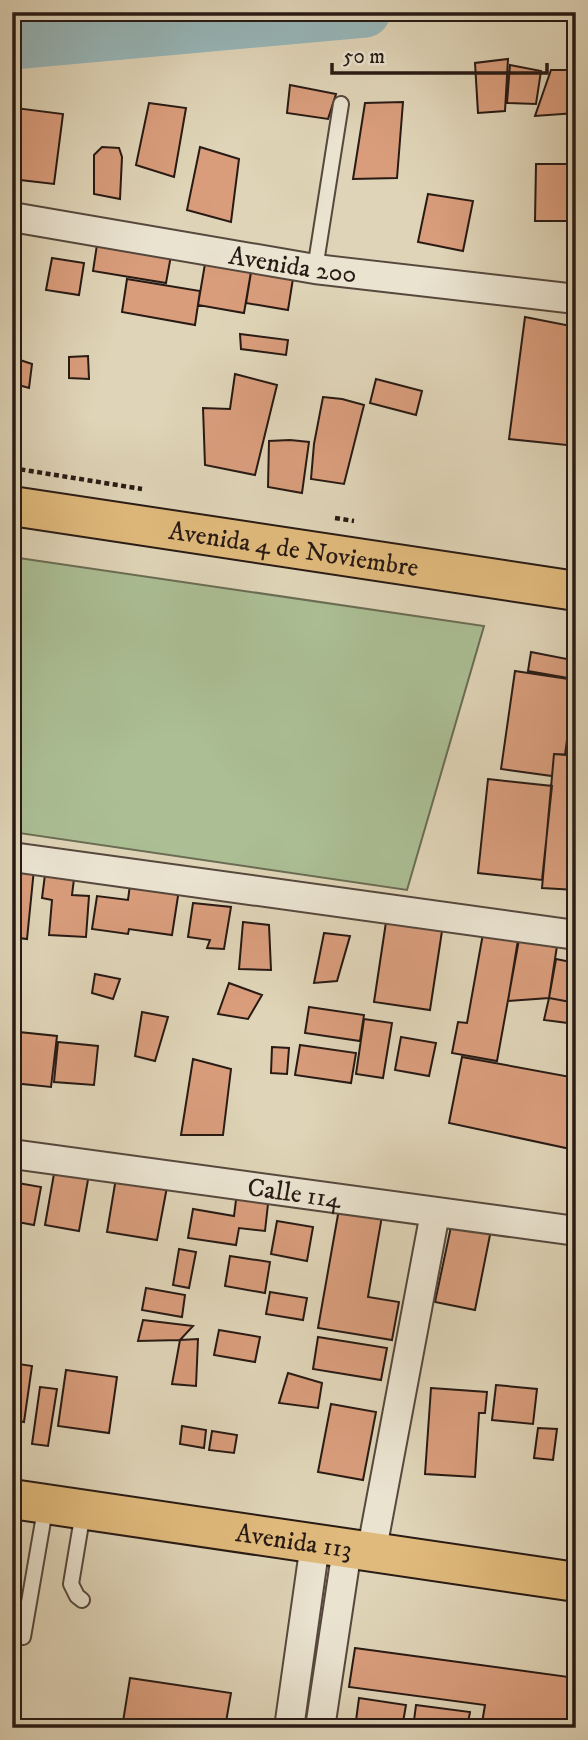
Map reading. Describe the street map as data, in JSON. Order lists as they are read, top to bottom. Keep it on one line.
{"streets":{"main road":["Avenida 4 de Noviembre","Avenida 113"],"street":["Avenida 200","Calle 114"]},"scale_bar":"50 m"}
